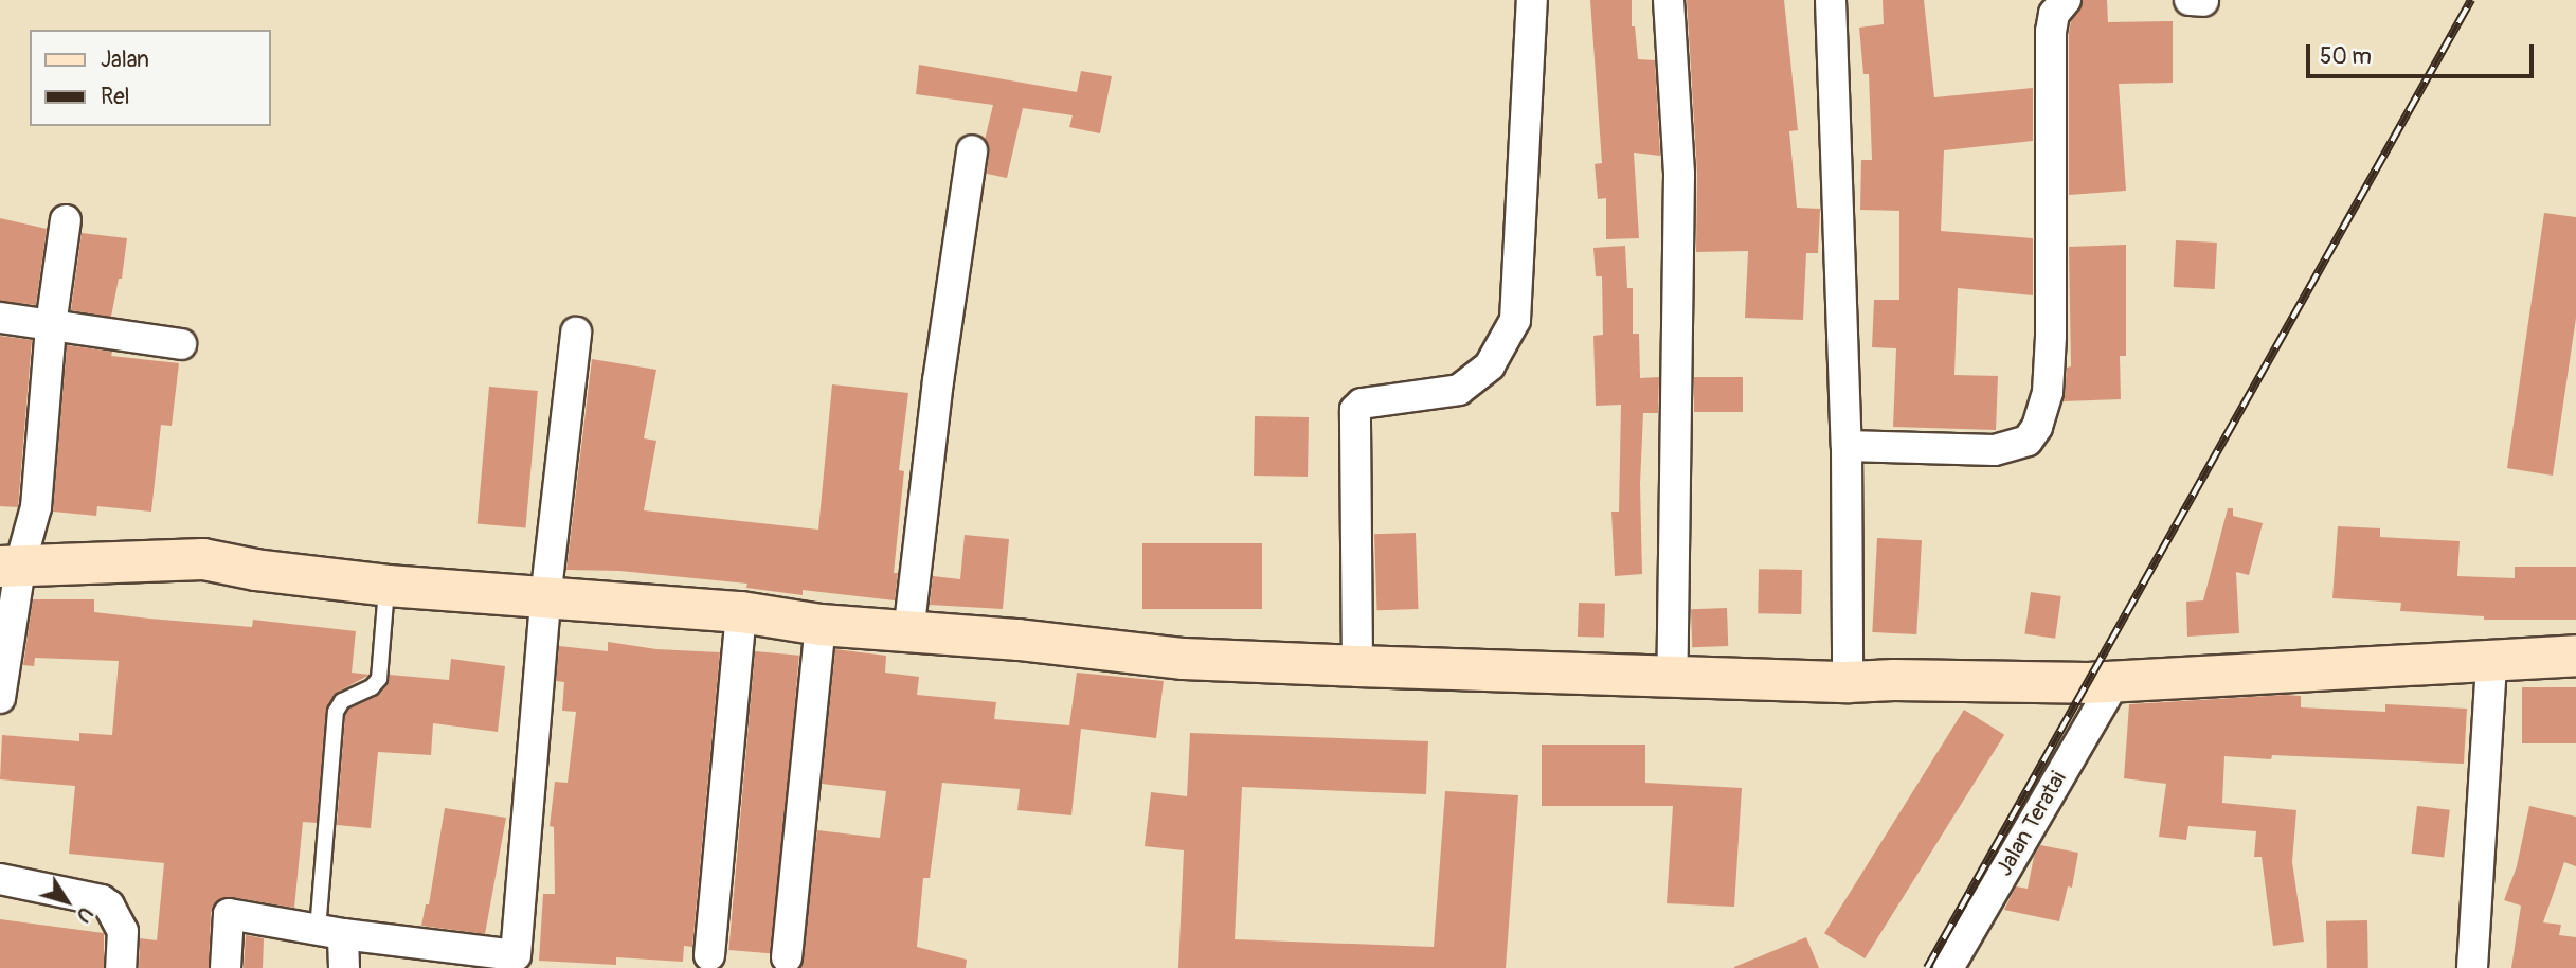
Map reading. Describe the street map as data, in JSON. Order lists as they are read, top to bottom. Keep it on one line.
{"streets":{"street":["Jalan Teratai"]},"legend":["Jalan","Rel"],"scale_bar":"50 m","north":"bottom right"}
